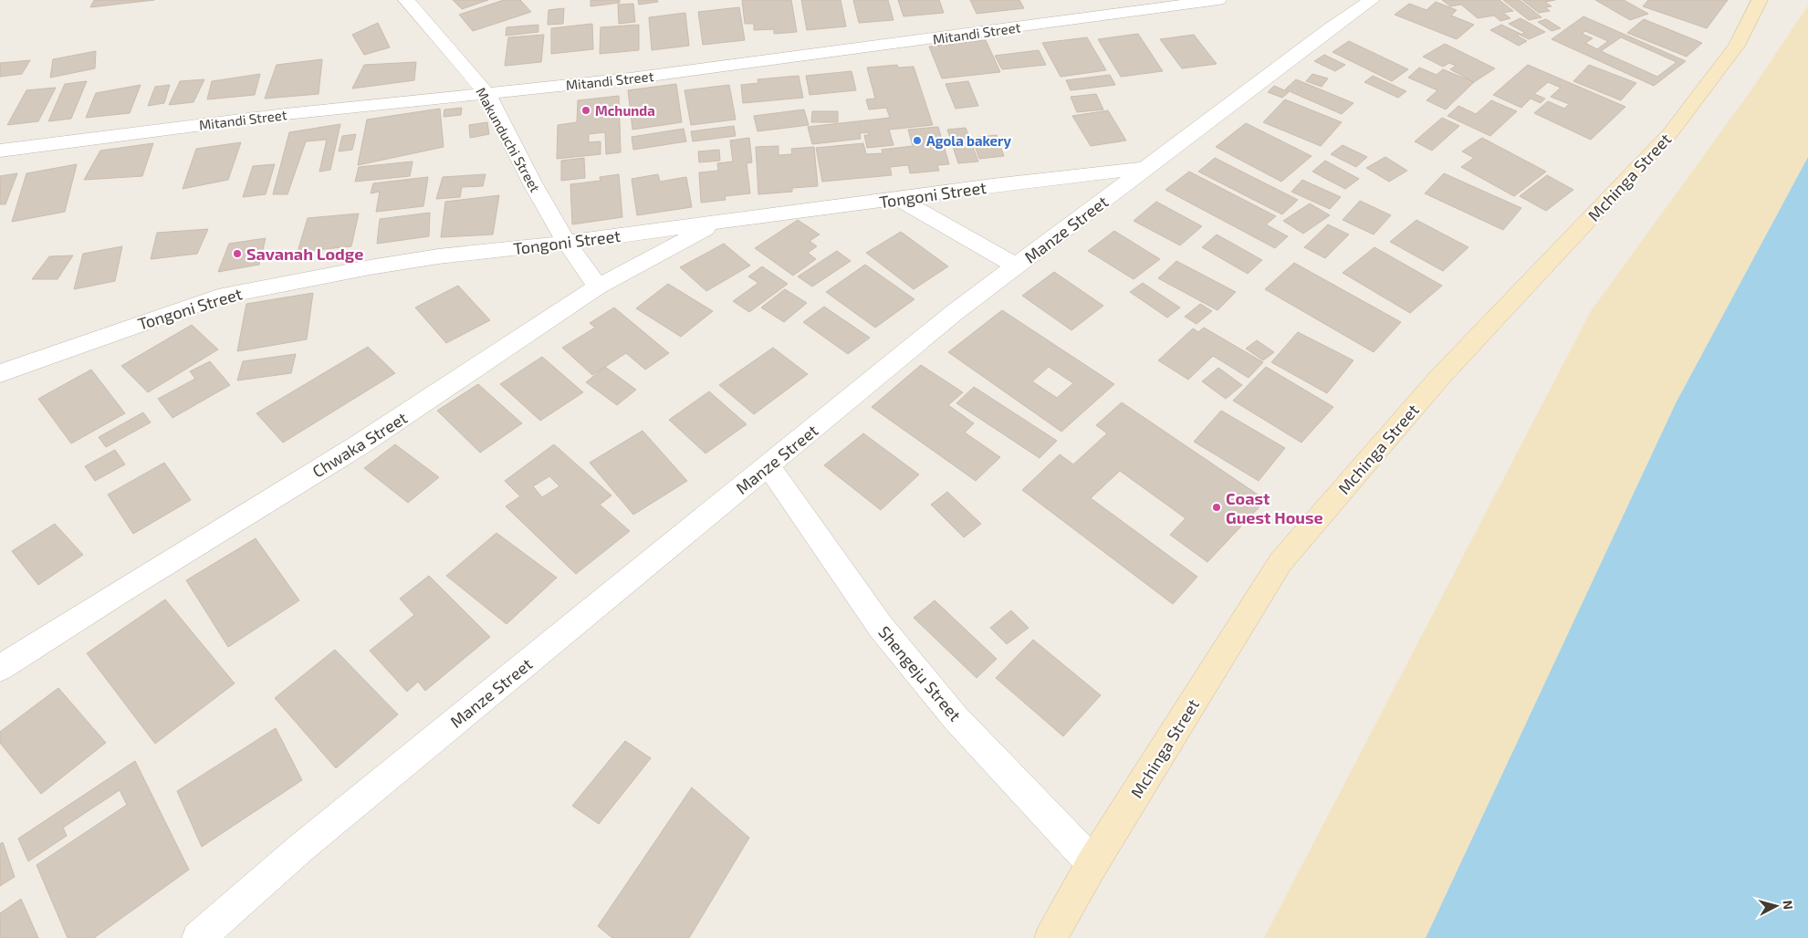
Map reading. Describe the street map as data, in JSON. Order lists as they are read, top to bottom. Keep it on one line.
{"streets":{"main road":["Mchinga Street"],"street":["Mitandi Street","Makunduchi Street","Tongoni Street","Manze Street","Chwaka Street","Shengeju Street"]},"crossings":[["Mitandi Street","Makunduchi Street"],["Makunduchi Street","Tongoni Street"],["Makunduchi Street","Chwaka Street"],["Mchinga Street","Shengeju Street"],["Tongoni Street","Manze Street"],["Tongoni Street","Chwaka Street"],["Manze Street","Shengeju Street"]],"places":["Mchunda","Agola bakery","Savanah Lodge","Coast Guest House"],"north":"right"}
